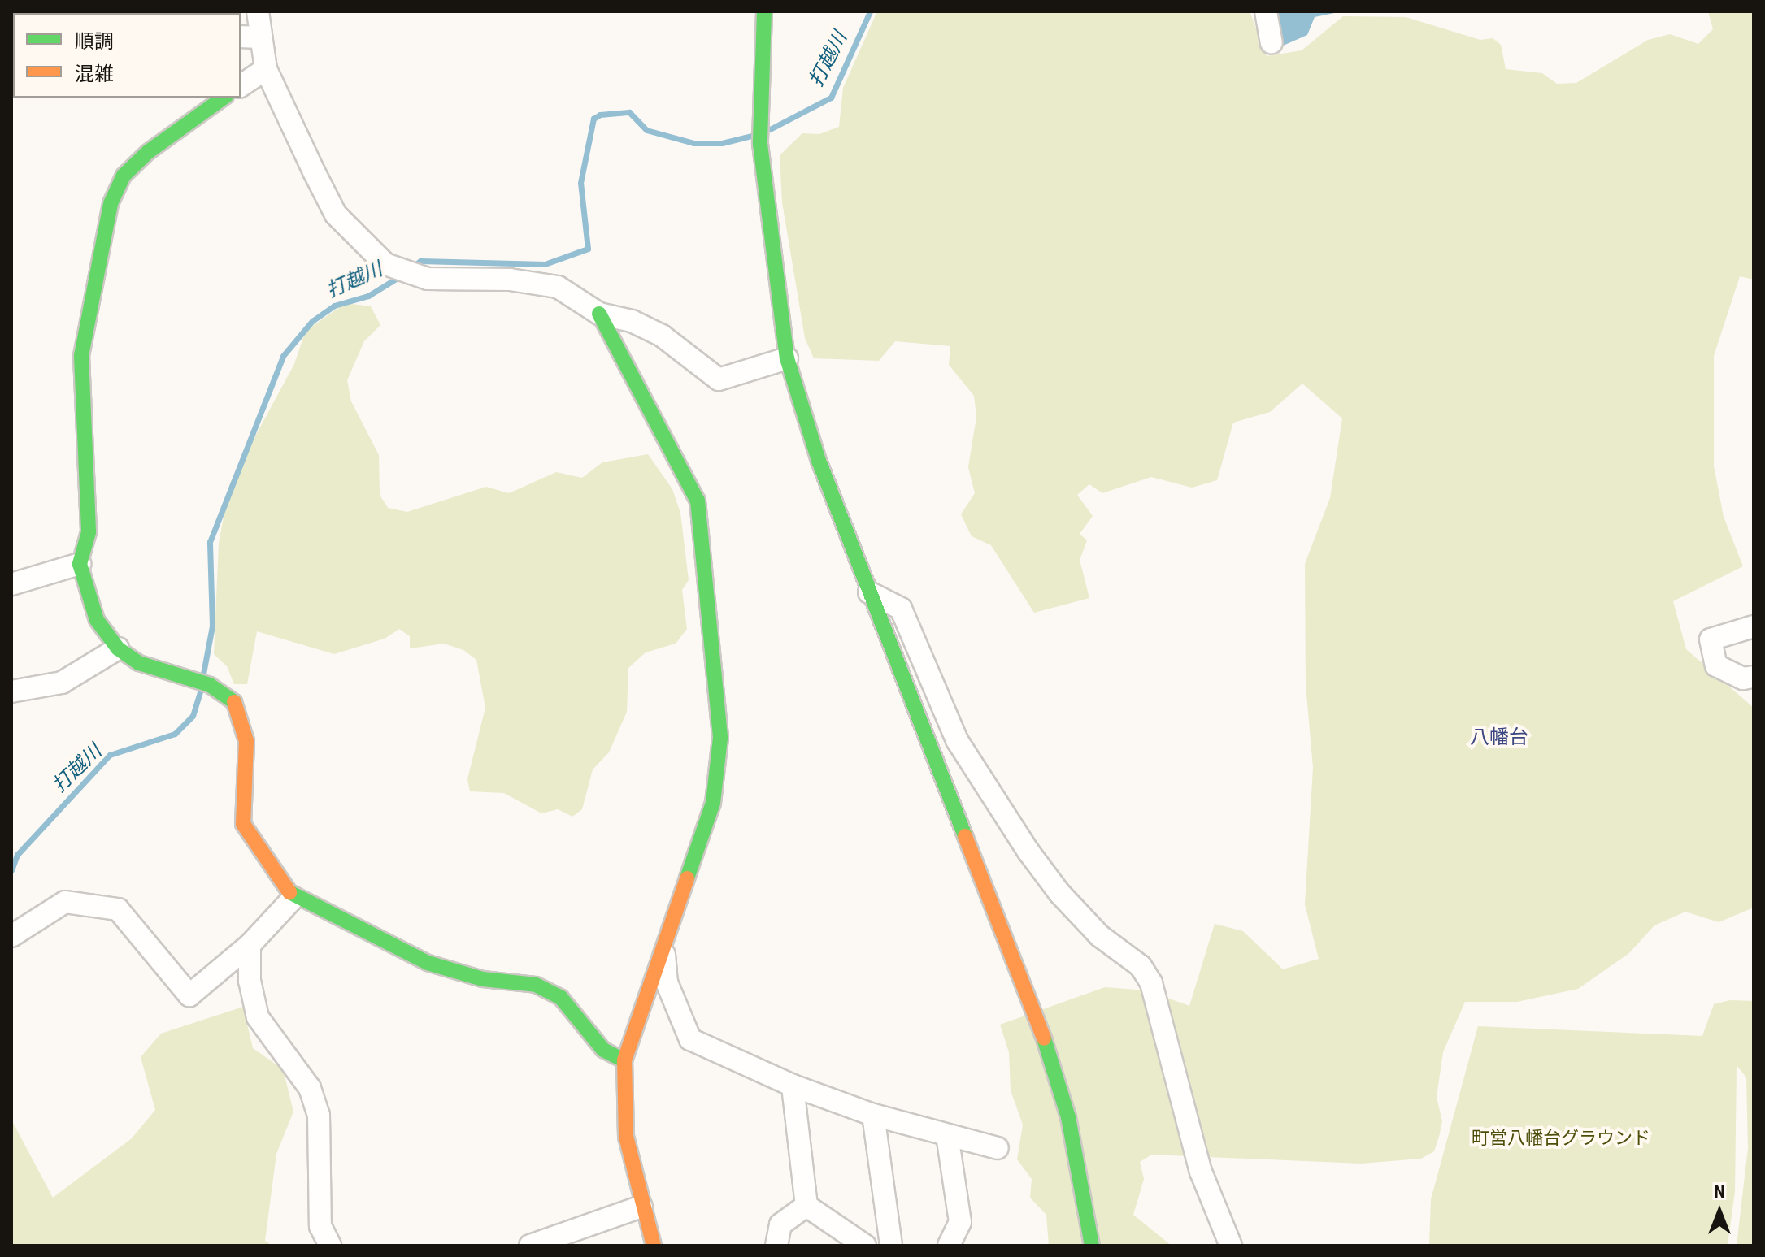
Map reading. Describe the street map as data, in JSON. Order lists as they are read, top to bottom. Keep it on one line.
{"districts":["八幡台"],"water":["打越川"],"parks":["町営八幡台グラウンド"],"legend":["順調","混雑"],"north":"top"}
